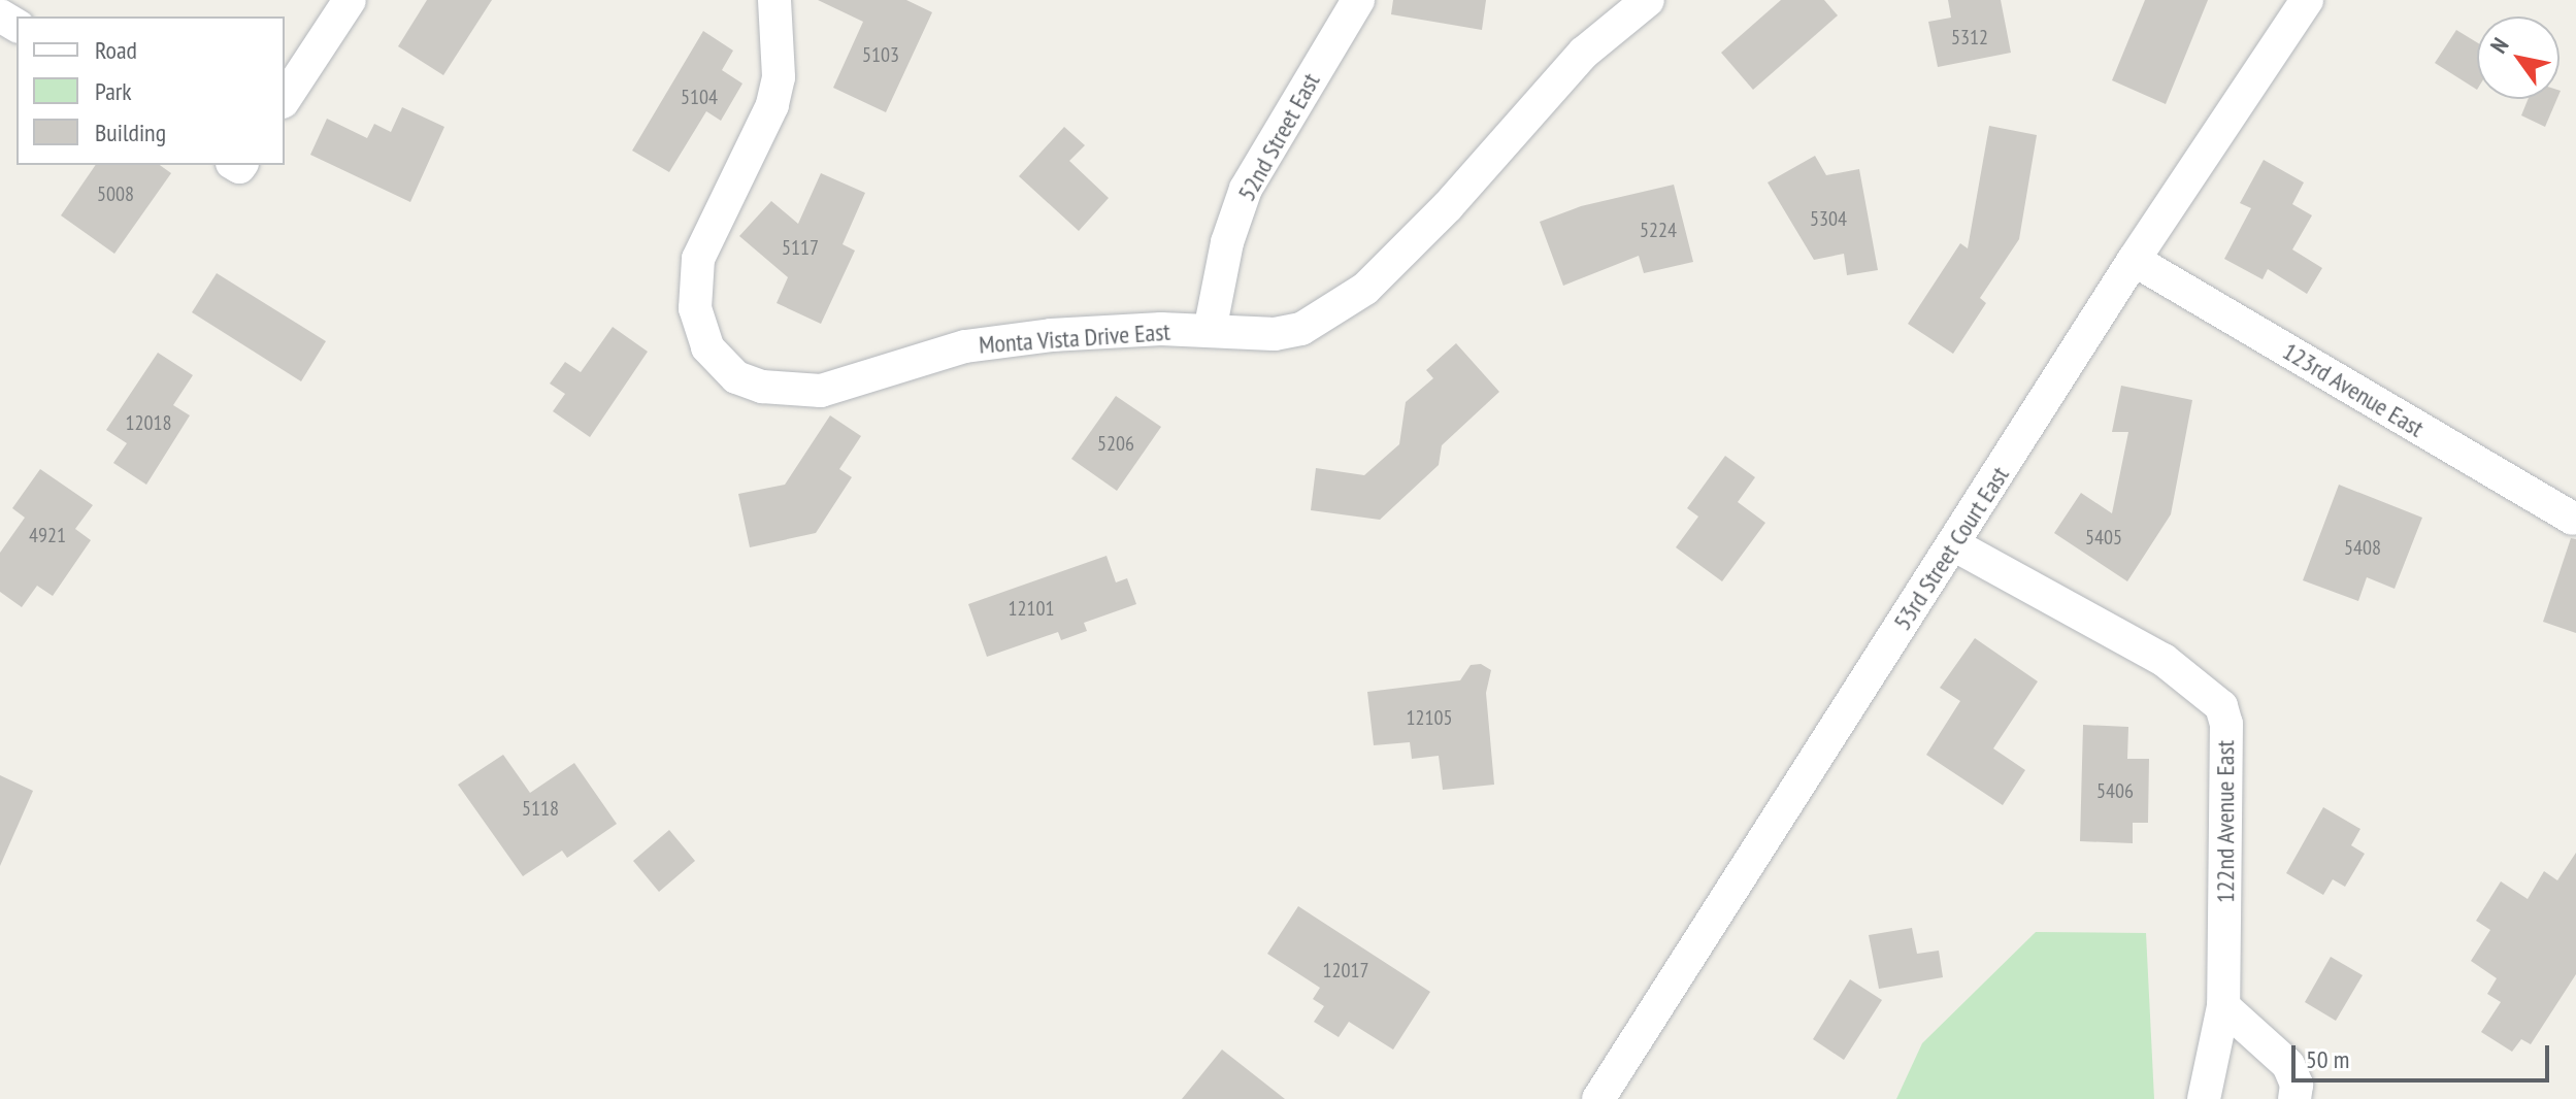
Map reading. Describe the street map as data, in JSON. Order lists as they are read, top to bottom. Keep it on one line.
{"streets":{"street":["52nd Street East","Monta Vista Drive East","123rd Avenue East","53rd Street Court East","122nd Avenue East"]},"crossings":[["52nd Street East","Monta Vista Drive East"],["123rd Avenue East","53rd Street Court East"],["53rd Street Court East","122nd Avenue East"]],"house_numbers":["5312","5103","5104","5008","5304","5224","5117","12018","5206","4921","5405","5408","12101","12105","5406","5118","12017"],"legend":["Road","Park","Building"],"scale_bar":"50 m","north":"top left"}
